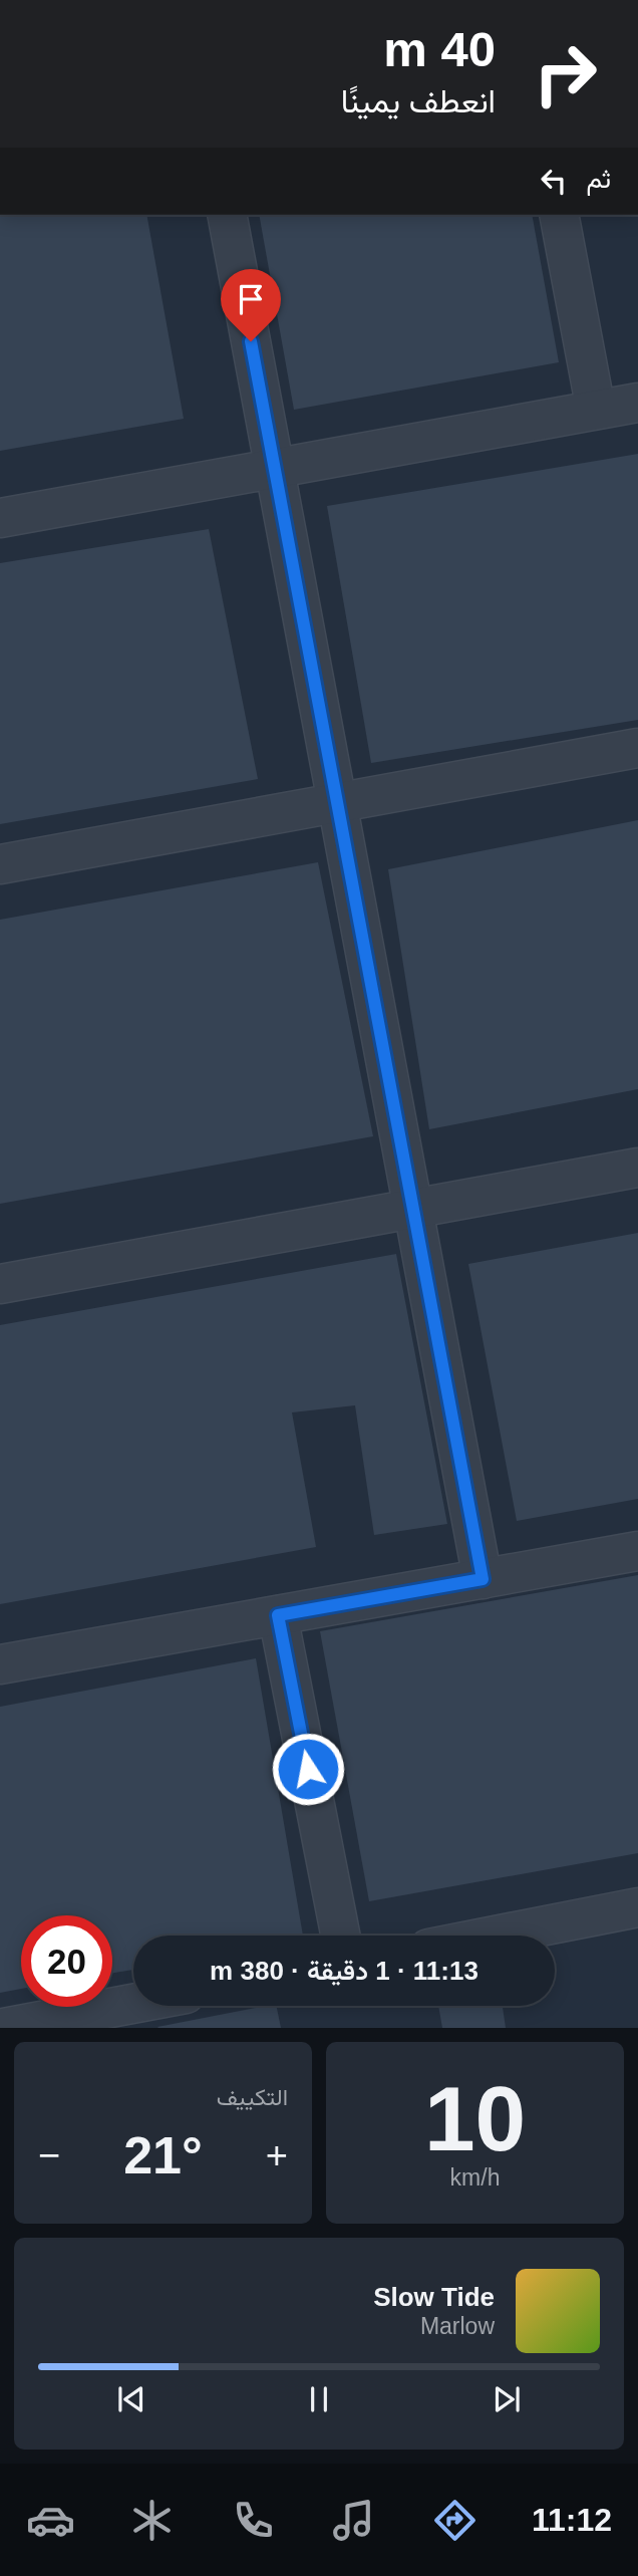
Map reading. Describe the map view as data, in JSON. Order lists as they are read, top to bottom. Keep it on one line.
{"page":{"turn":["40 m","انعطف يمينًا"],"then":"ثم","limit":"20","trip":"11:13 · 1 دقيقة · 380 m","tile":[["10","km/h"],"التكييف"],"heat":["−","21°","+"],"song":["Slow Tide","Marlow"],"tabs":"11:12"}}
